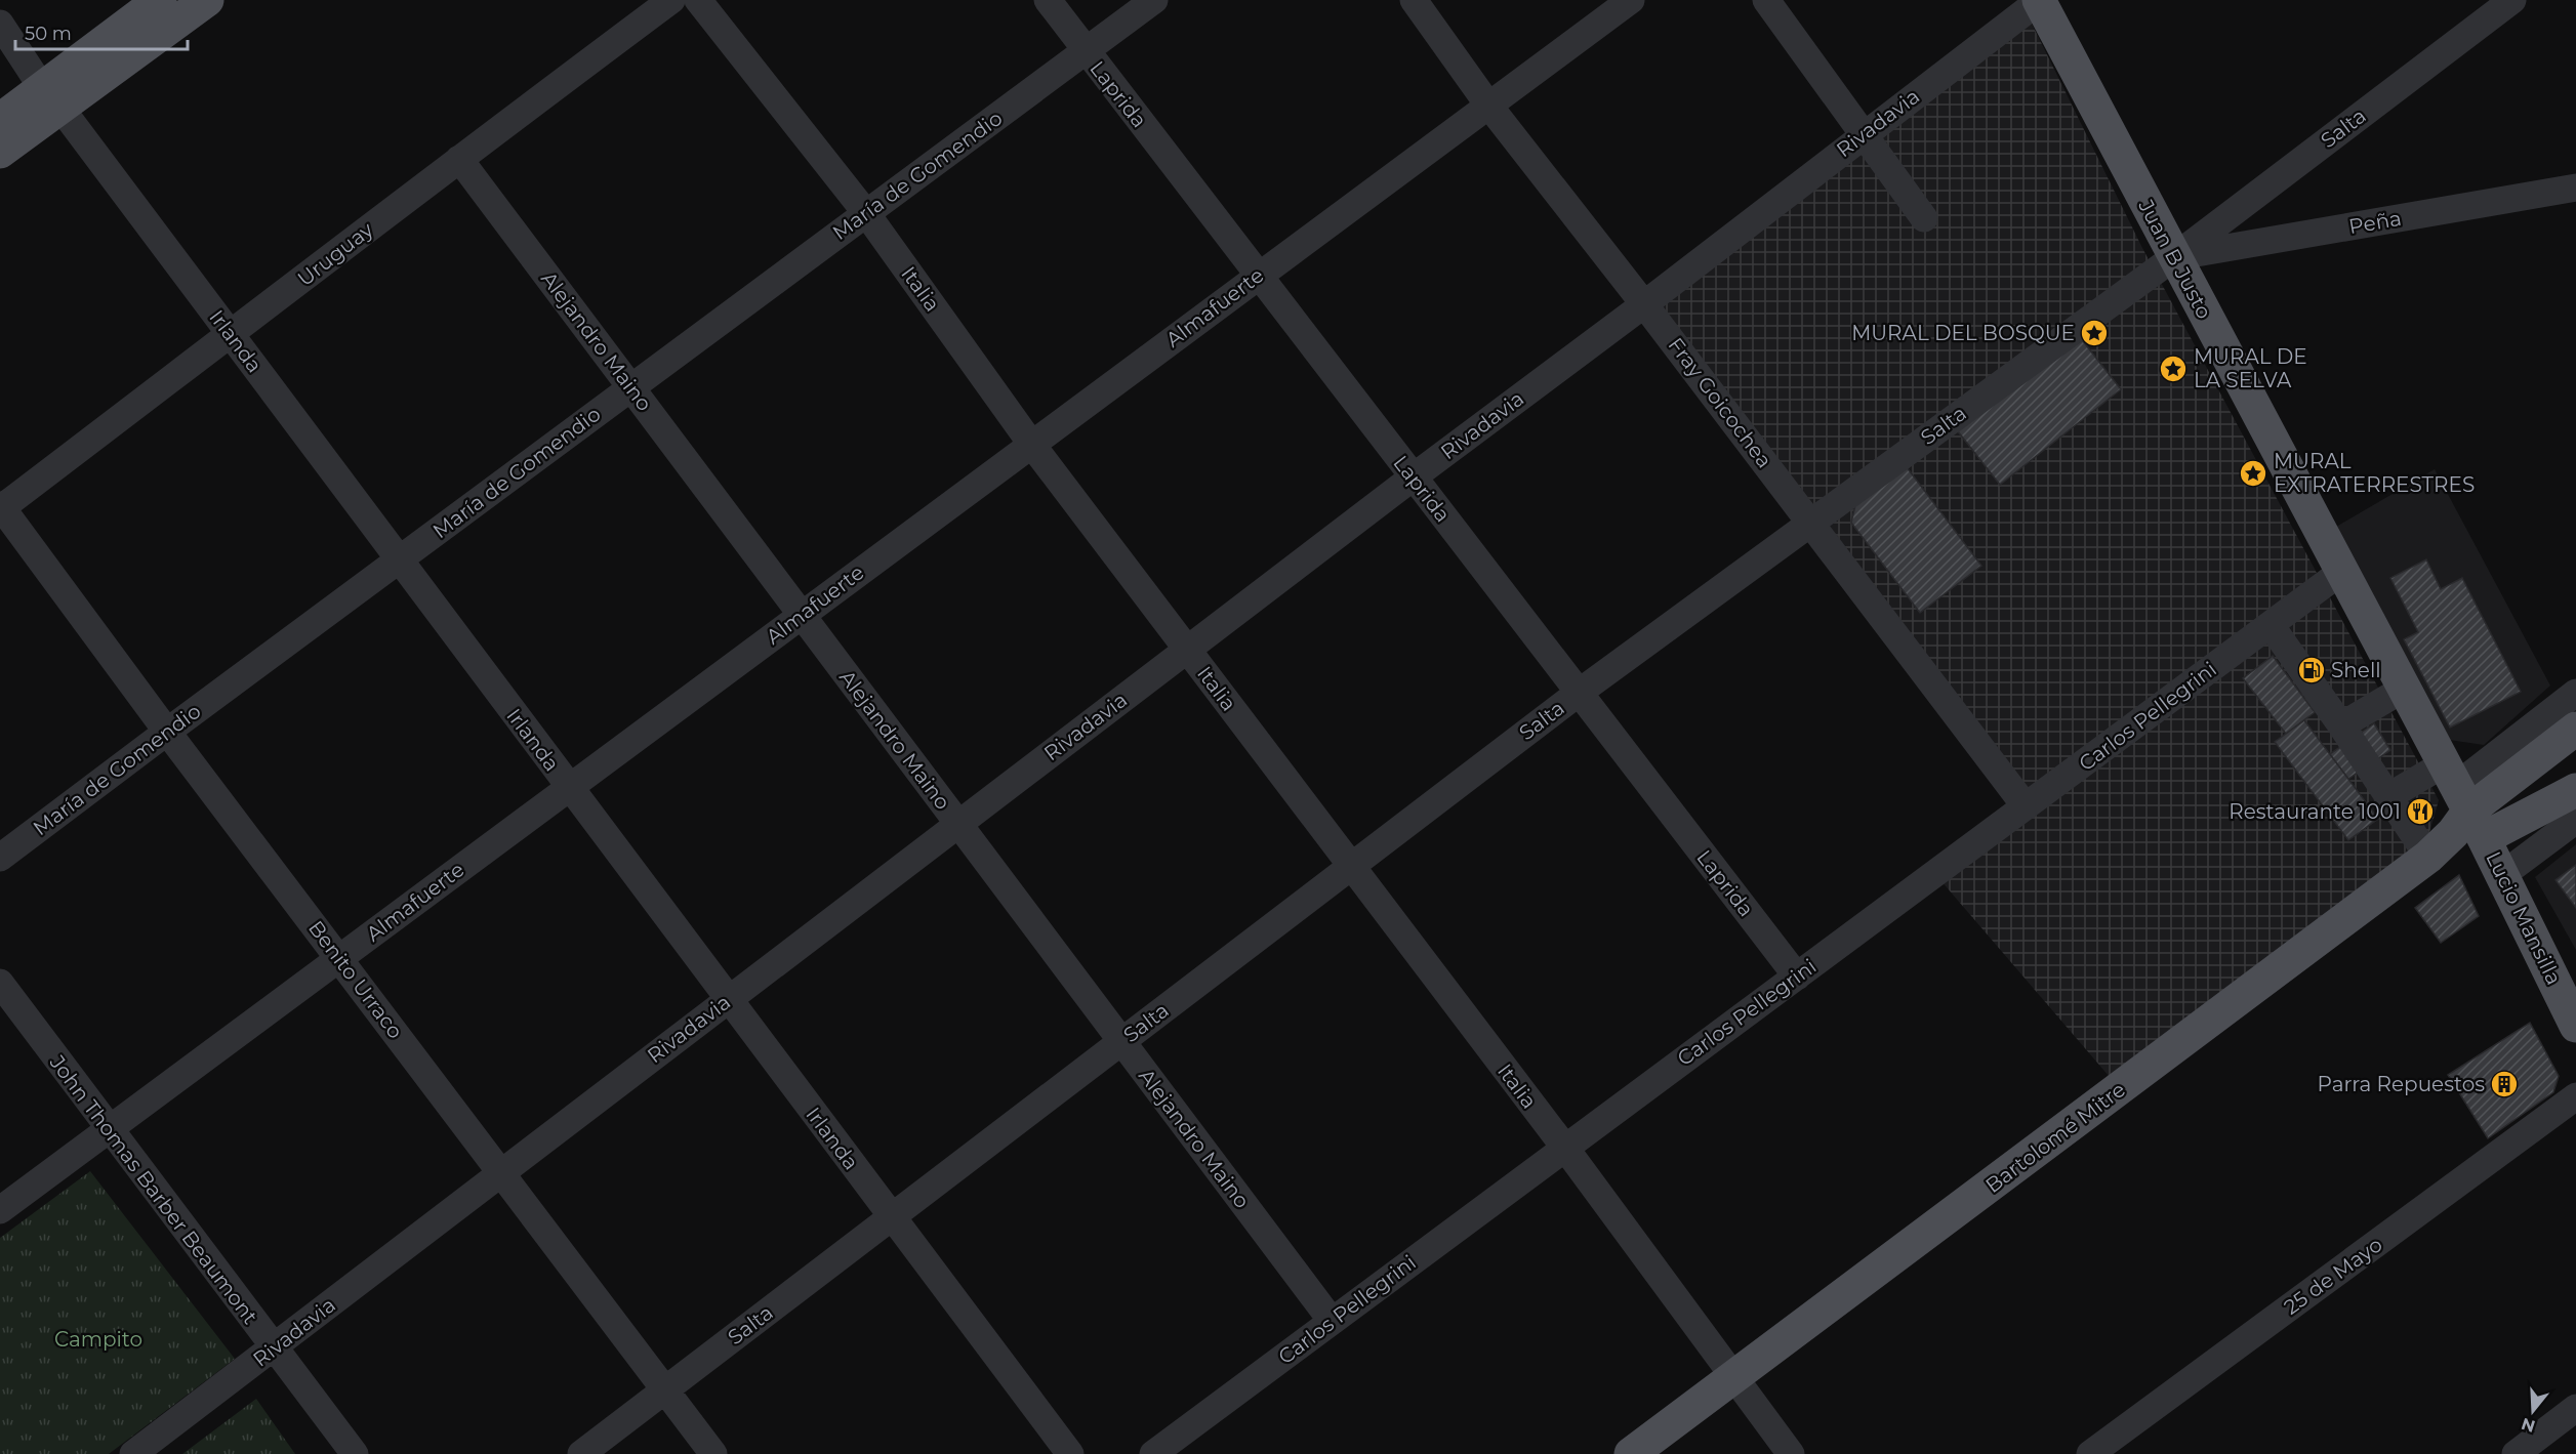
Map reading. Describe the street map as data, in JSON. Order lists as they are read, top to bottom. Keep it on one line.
{"streets":{"main road":["Juan B Justo","Lucio Mansilla","Bartolomé Mitre"],"street":["Laprida","Rivadavia","Salta","María de Gomendio","Peña","Uruguay","Italia","Almafuerte","Irlanda","Alejandro Maino","Fray Goicochea","Carlos Pellegrini","Benito Urraco","John Thomas Barber Beaumont","25 de Mayo"]},"crossings":[["Laprida","Rivadavia"],["Laprida","Salta"],["Laprida","María de Gomendio"],["Laprida","Almafuerte"],["Laprida","Carlos Pellegrini"],["Rivadavia","Juan B Justo"],["Rivadavia","Italia"],["Rivadavia","Irlanda"],["Rivadavia","Alejandro Maino"],["Rivadavia","Fray Goicochea"],["Rivadavia","Benito Urraco"],["Rivadavia","John Thomas Barber Beaumont"],["Salta","Peña"],["Salta","Juan B Justo"],["Salta","Italia"],["Salta","Irlanda"],["Salta","Alejandro Maino"],["Salta","Fray Goicochea"],["Salta","Benito Urraco"],["María de Gomendio","Italia"],["María de Gomendio","Irlanda"],["María de Gomendio","Alejandro Maino"],["María de Gomendio","Benito Urraco"],["Peña","Juan B Justo"],["Uruguay","Irlanda"],["Uruguay","Alejandro Maino"],["Uruguay","Benito Urraco"],["Juan B Justo","Carlos Pellegrini"],["Juan B Justo","Lucio Mansilla"],["Juan B Justo","Bartolomé Mitre"],["Italia","Almafuerte"],["Italia","Carlos Pellegrini"],["Italia","Bartolomé Mitre"],["Almafuerte","Irlanda"],["Almafuerte","Alejandro Maino"],["Almafuerte","Fray Goicochea"],["Almafuerte","Benito Urraco"],["Almafuerte","John Thomas Barber Beaumont"],["Alejandro Maino","Carlos Pellegrini"],["Fray Goicochea","Carlos Pellegrini"],["Lucio Mansilla","Bartolomé Mitre"]],"parks":["Campito"],"places":{"place":["MURAL DEL BOSQUE","MURAL DE LA SELVA","MURAL EXTRATERRESTRES"],"fuel station":["Shell"],"restaurant":["Restaurante 1001"],"building":["Parra Repuestos"]},"scale_bar":"50 m","north":"bottom"}
